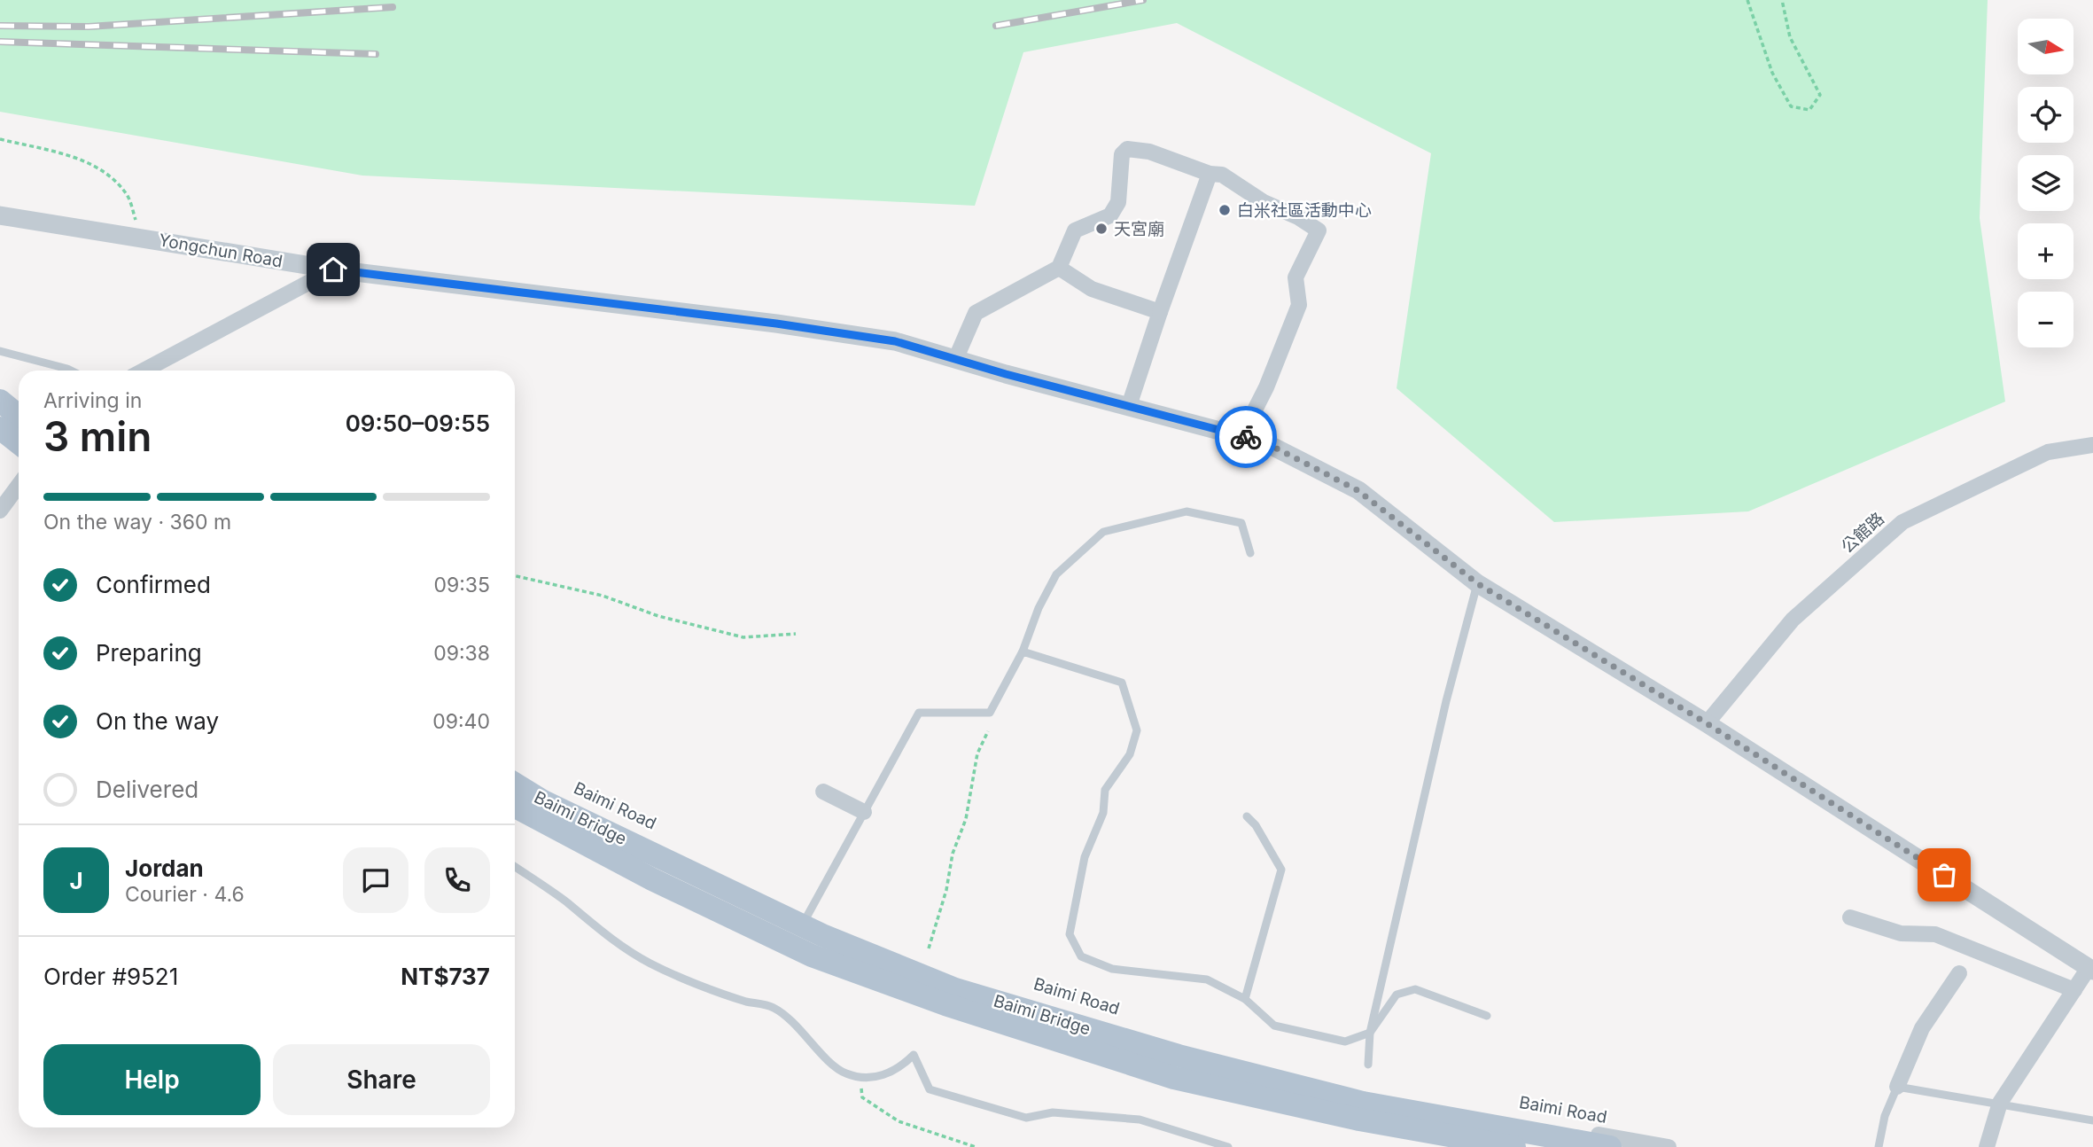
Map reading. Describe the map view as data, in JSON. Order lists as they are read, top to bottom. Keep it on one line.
{"streets":{"main road":["Baimi Bridge"],"street":["Yongchun Road","公館路","Baimi Road"]},"crossings":[["Yongchun Road","公館路"]],"places":["白米社區活動中心","天宮廟"],"north":"right","page":{"map_buttons":["+","−"],"heading":["3 min","Arriving in","09:50–09:55"],"panel":["Jordan","Courier · 4.6","Order #9521","NT$737"],"bar":"On the way · 360 m","list":[["Confirmed","09:35"],["Preparing","09:38"],["On the way","09:40"],"Delivered"],"round":"J","buttons":["Help","Share"]}}
